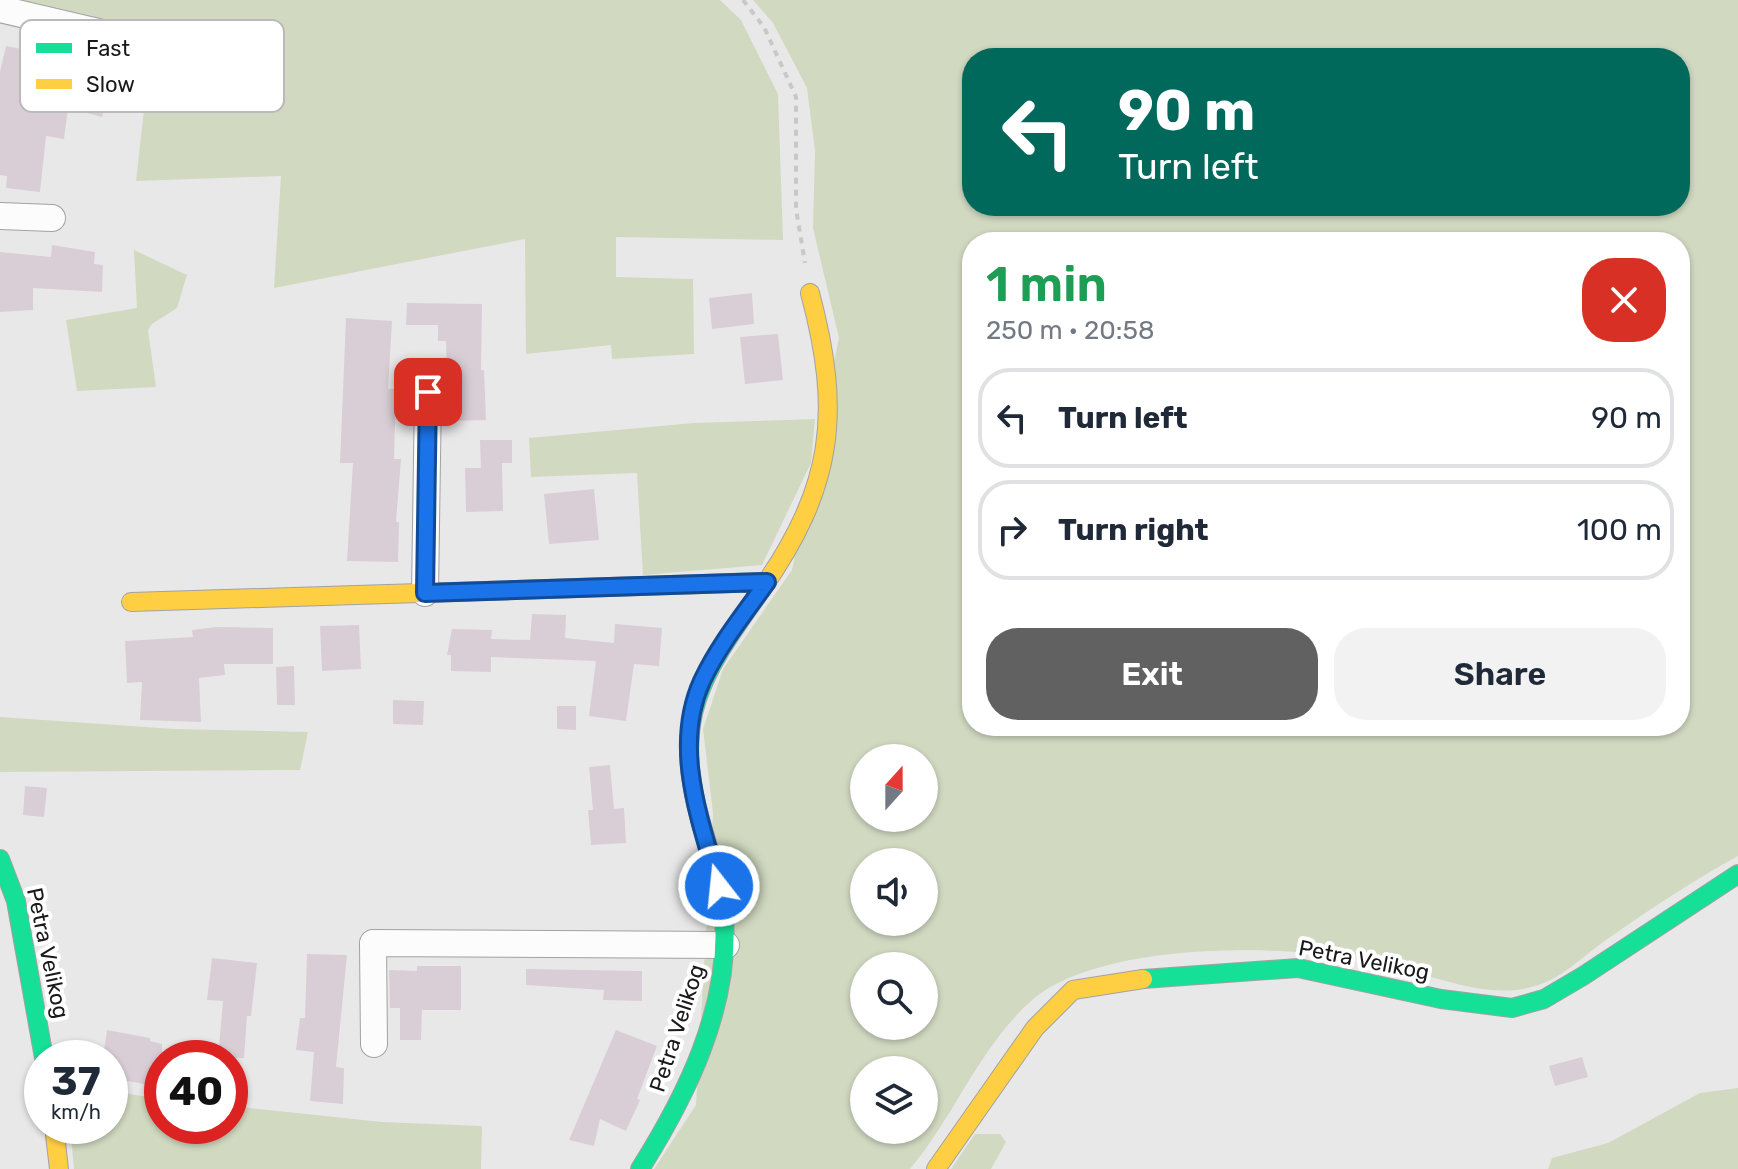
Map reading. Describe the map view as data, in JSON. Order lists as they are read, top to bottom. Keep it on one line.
{"streets":{"street":["Petra Velikog"]},"legend":["Fast","Slow"],"north":"top","page":{"turn":["90 m","Turn left"],"heading":["1 min","250 m · 20:58"],"list":[{"name":"Turn left","value":"90 m"},{"name":"Turn right","value":"100 m"}],"buttons":["Exit","Share"],"speed":"37 km/h","limit":"40"}}
